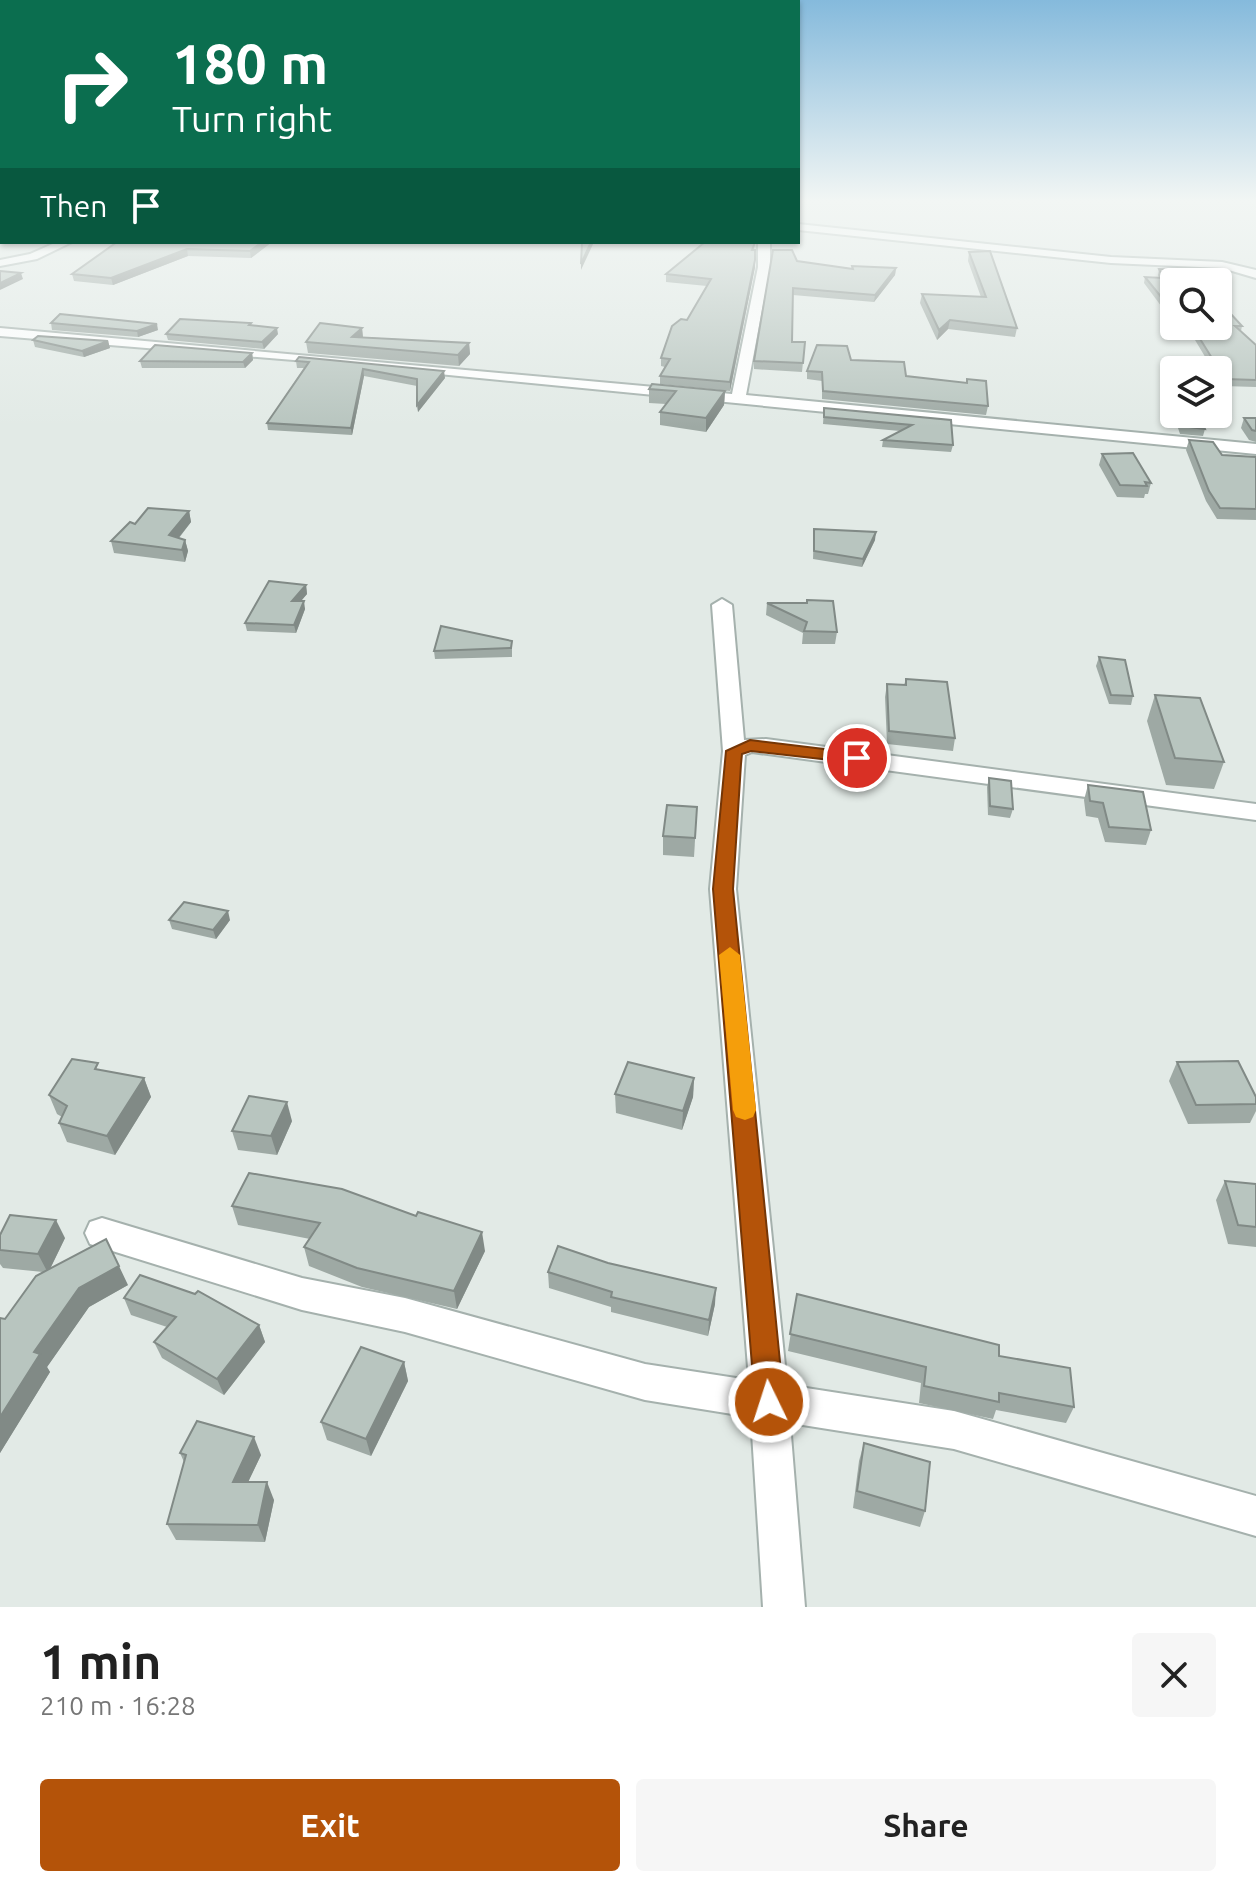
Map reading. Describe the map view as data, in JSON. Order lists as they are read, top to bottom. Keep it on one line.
{"page":{"turn":["180 m","Turn right"],"then":"Then","heading":["1 min","210 m · 16:28"],"buttons":["Exit","Share"]}}
